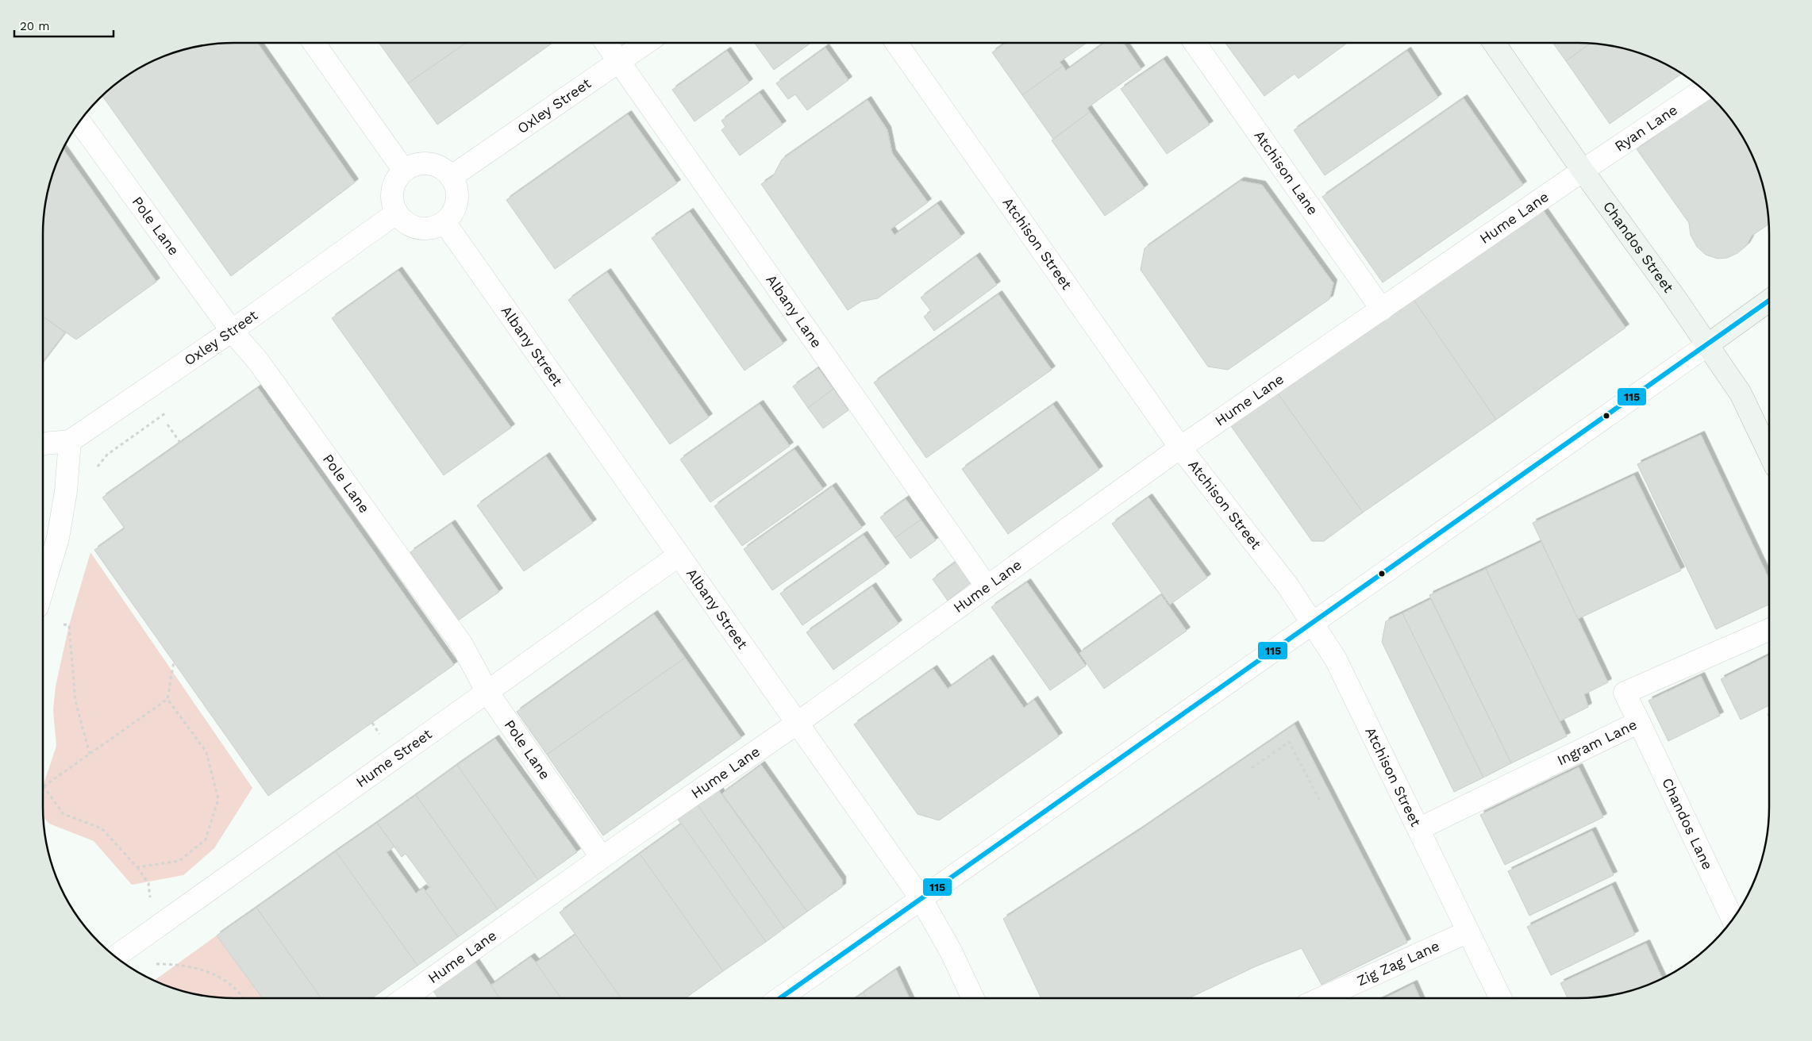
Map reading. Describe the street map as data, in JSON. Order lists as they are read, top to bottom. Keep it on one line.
{"streets":{"main road":["Chandos Street"],"street":["Oxley Street","Ryan Lane","Atchison Lane","Hume Lane","Pole Lane","Atchison Street","Albany Lane","Albany Street","Ingram Lane","Hume Street","Chandos Lane","Zig Zag Lane"]},"crossings":[["Oxley Street","Pole Lane"],["Oxley Street","Albany Lane"],["Oxley Street","Albany Street"],["Ryan Lane","Hume Lane"],["Ryan Lane","Chandos Street"],["Atchison Lane","Hume Lane"],["Hume Lane","Pole Lane"],["Hume Lane","Atchison Street"],["Hume Lane","Chandos Street"],["Hume Lane","Albany Lane"],["Hume Lane","Albany Street"],["Pole Lane","Hume Street"],["Atchison Street","Ingram Lane"],["Atchison Street","Zig Zag Lane"],["Albany Street","Hume Street"],["Ingram Lane","Chandos Lane"]],"lines":["transit line 115"],"scale_bar":"20 m"}
